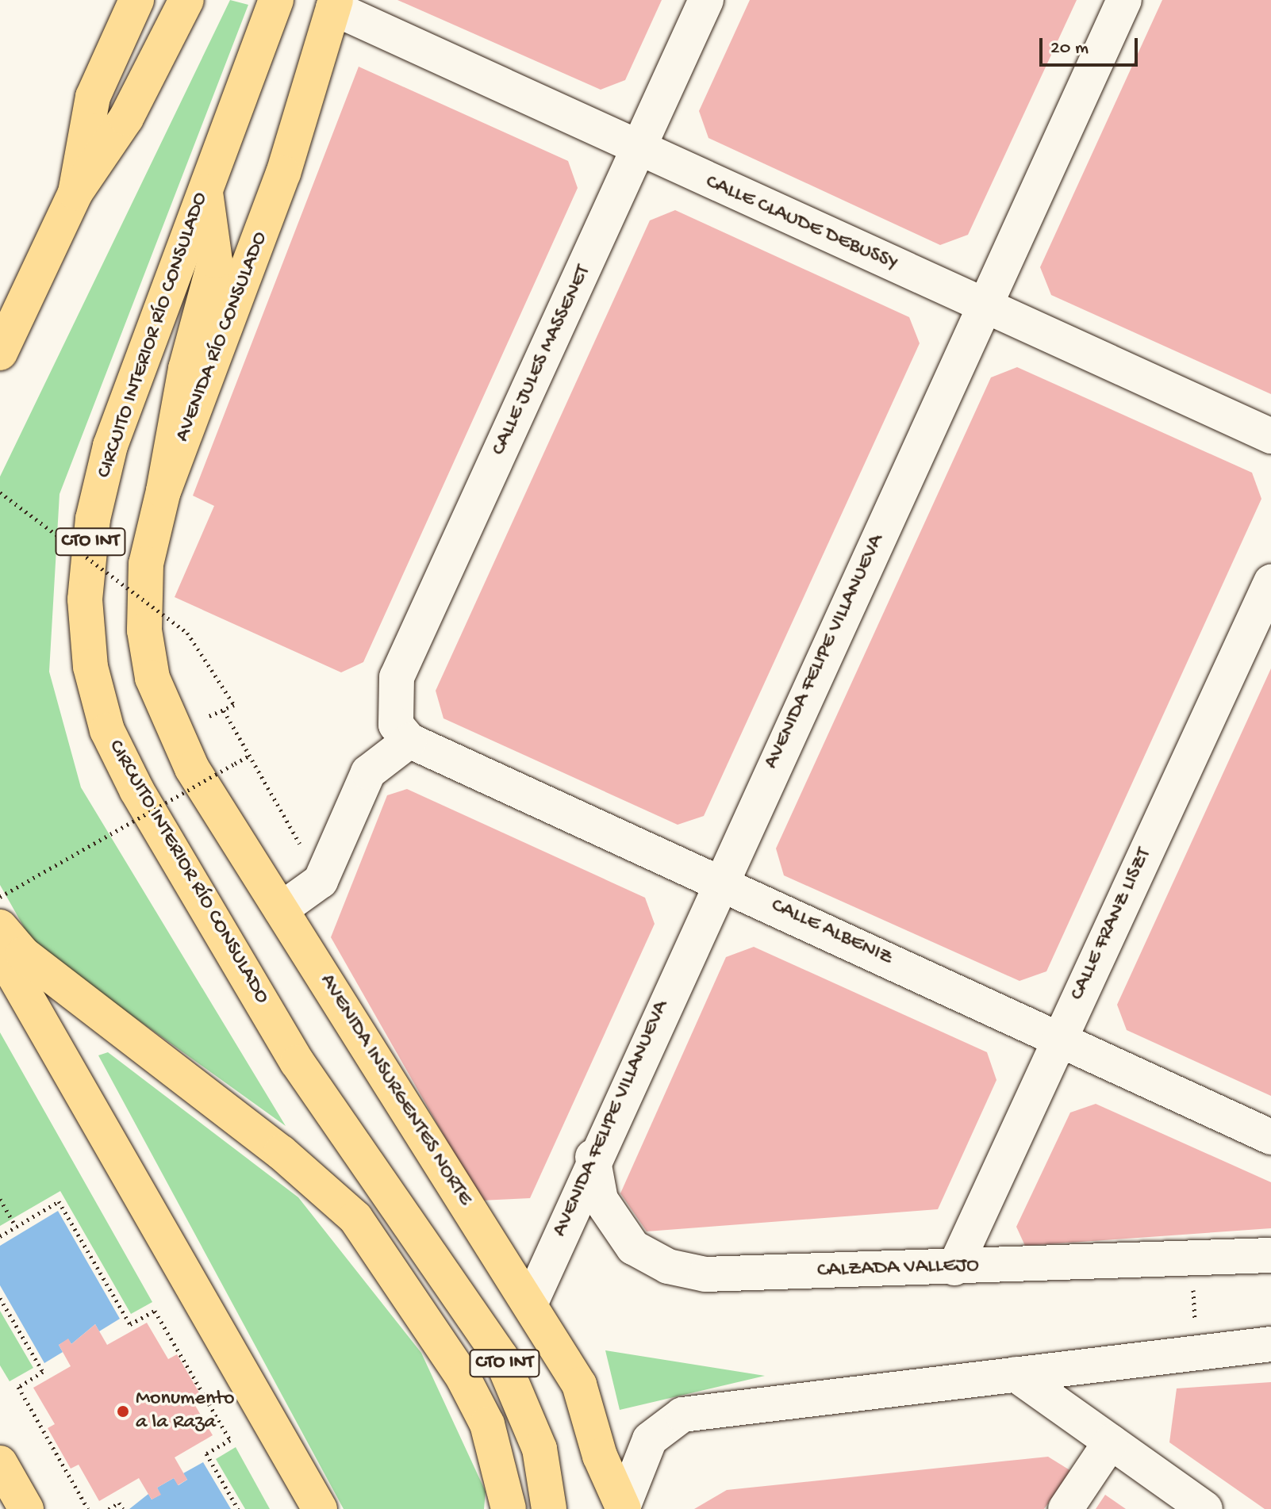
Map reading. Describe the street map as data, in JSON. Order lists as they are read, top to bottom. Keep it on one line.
{"streets":{"main road":["CIRCUITO INTERIOR RÍO CONSULADO","AVENIDA RÍO CONSULADO","CTO INT","AVENIDA INSURGENTES NORTE"],"street":["CALLE CLAUDE DEBUSSY","CALLE JULES MASSENET","AVENIDA FELIPE VILLANUEVA","CALLE FRANZ LISZT","CALLE ALBENIZ","CALZADA VALLEJO"]},"crossings":[["CALLE CLAUDE DEBUSSY","AVENIDA RÍO CONSULADO"],["CALLE CLAUDE DEBUSSY","CALLE JULES MASSENET"],["CALLE CLAUDE DEBUSSY","AVENIDA FELIPE VILLANUEVA"],["AVENIDA RÍO CONSULADO","AVENIDA INSURGENTES NORTE"],["CALLE JULES MASSENET","CALLE ALBENIZ"],["AVENIDA FELIPE VILLANUEVA","CALLE ALBENIZ"],["AVENIDA FELIPE VILLANUEVA","AVENIDA INSURGENTES NORTE"],["AVENIDA FELIPE VILLANUEVA","CALZADA VALLEJO"],["CALLE FRANZ LISZT","CALLE ALBENIZ"],["CALLE FRANZ LISZT","CALZADA VALLEJO"]],"places":["Monumento a la Raza"],"scale_bar":"20 m"}
